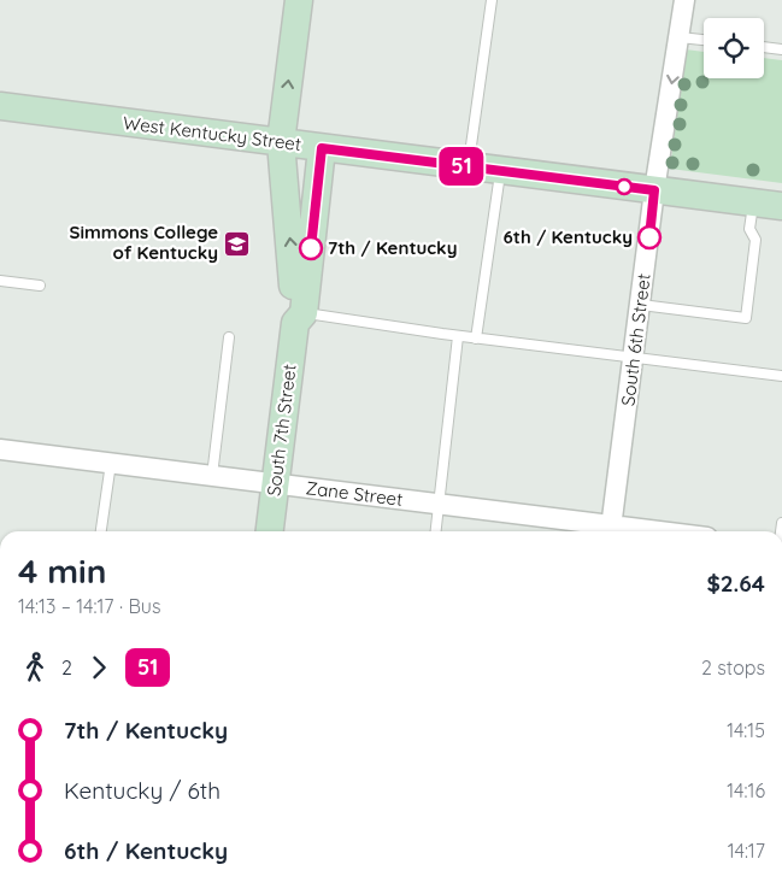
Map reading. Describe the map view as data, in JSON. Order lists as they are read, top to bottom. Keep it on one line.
{"streets":{"street":["West Kentucky Street","South 6th Street","South 7th Street","Zane Street"]},"crossings":[["West Kentucky Street","South 6th Street"],["West Kentucky Street","South 7th Street"],["South 6th Street","Zane Street"],["South 7th Street","Zane Street"]],"places":{"other":["6th / Kentucky","7th / Kentucky"],"school or university":["Simmons College of Kentucky"]},"lines":["bus line 51"],"page":{"on_map":"51","heading":["4 min","14:13 – 14:17 · Bus","$2.64"],"legs":["2","51","2 stops"],"list":[{"name":"7th / Kentucky","value":"14:15"},{"name":"Kentucky / 6th","value":"14:16"},{"name":"6th / Kentucky","value":"14:17"}]}}
